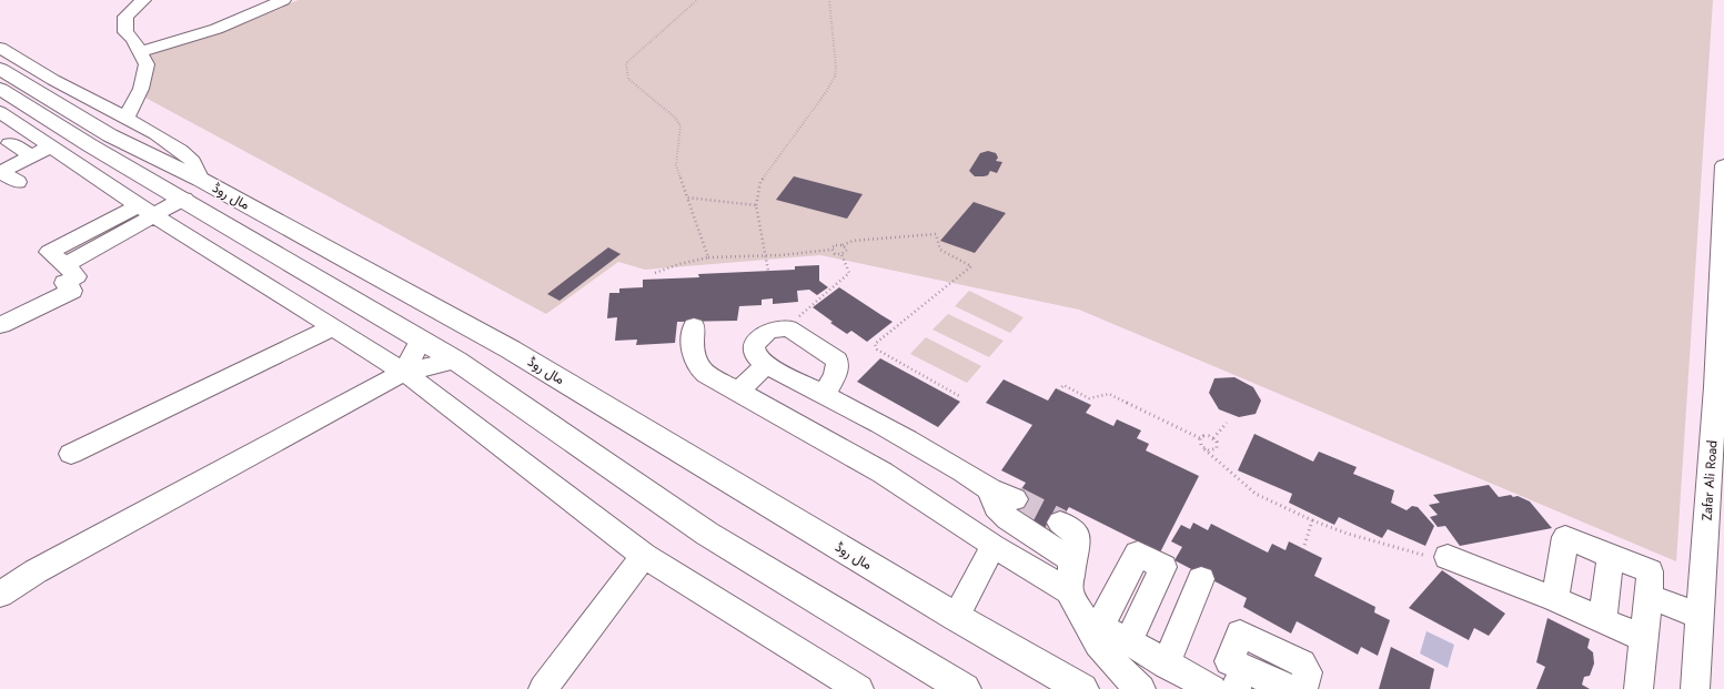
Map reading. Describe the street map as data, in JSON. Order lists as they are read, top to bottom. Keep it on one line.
{"streets":{"main road":["مال روڈ"],"street":["Zafar Ali Road"]}}
